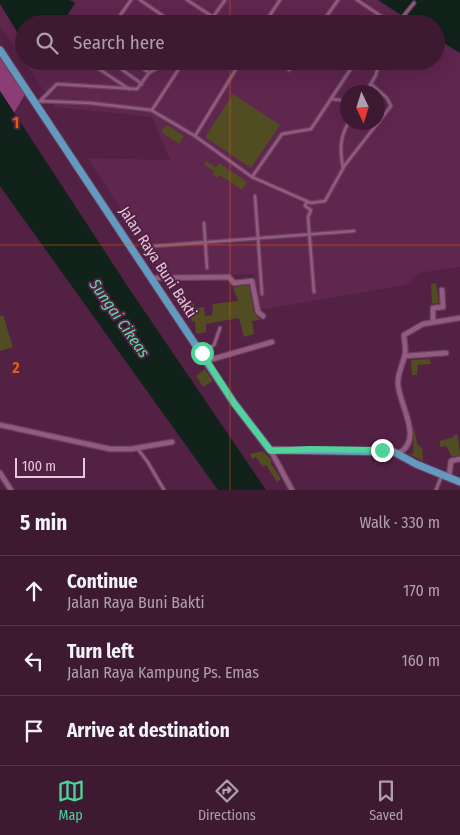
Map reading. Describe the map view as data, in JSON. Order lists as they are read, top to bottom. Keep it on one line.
{"streets":{"main road":["Jalan Raya Buni Bakti"]},"water":["Sungai Cikeas"],"scale_bar":"100 m","north":"bottom","page":{"search":"Search here","scale":"100 m","heading":["5 min","Walk · 330 m"],"list":[["Continue","Jalan Raya Buni Bakti","170 m"],["Turn left","Jalan Raya Kampung Ps. Emas","160 m"],"Arrive at destination"],"nav":["Map","Directions","Saved"]},"grid":{"rows":["1","2"]}}
